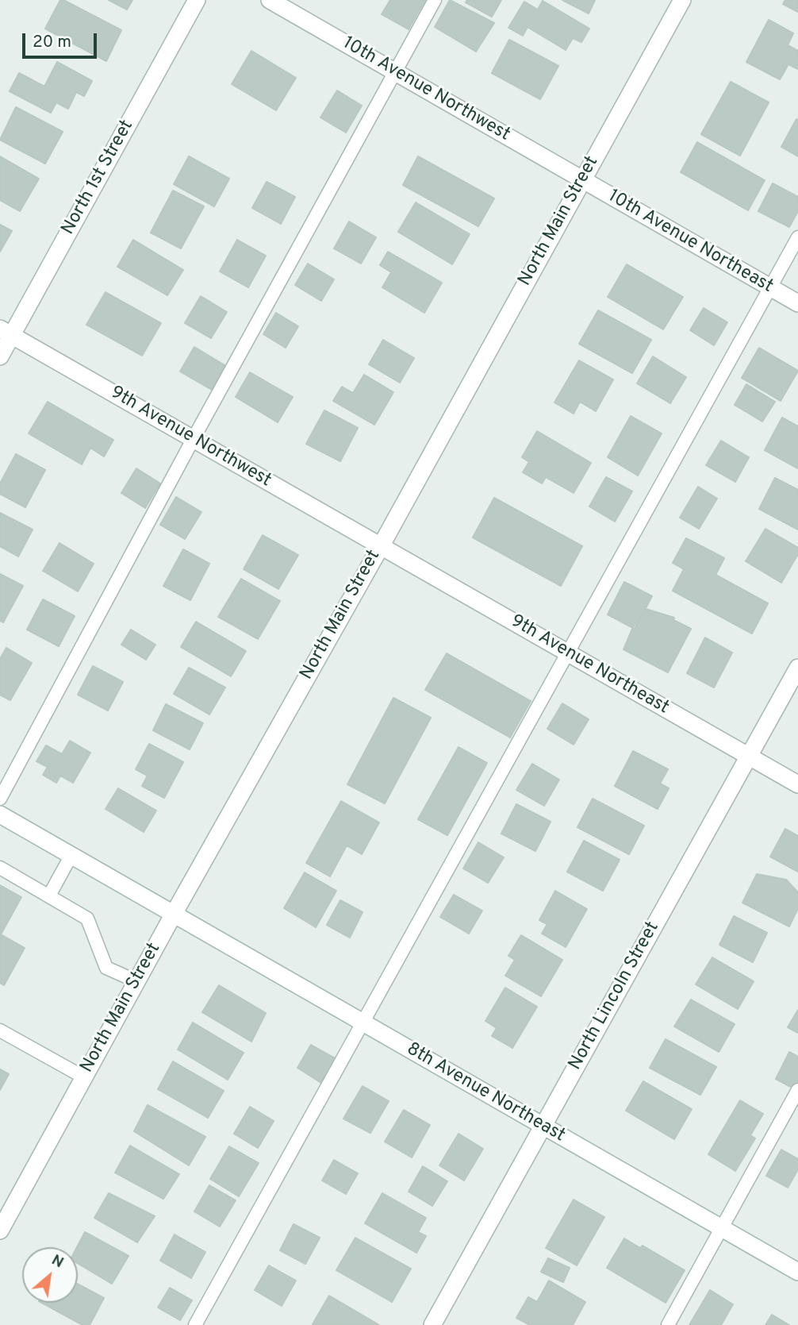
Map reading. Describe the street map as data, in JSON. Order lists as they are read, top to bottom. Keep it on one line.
{"streets":{"street":["10th Avenue Northwest","North 1st Street","North Main Street","10th Avenue Northeast","9th Avenue Northwest","9th Avenue Northeast","North Lincoln Street","8th Avenue Northeast"]},"crossings":[["10th Avenue Northwest","North Main Street"],["10th Avenue Northwest","10th Avenue Northeast"],["North 1st Street","9th Avenue Northwest"],["North Main Street","10th Avenue Northeast"],["North Main Street","9th Avenue Northwest"],["North Main Street","9th Avenue Northeast"],["North Main Street","8th Avenue Northeast"],["9th Avenue Northwest","9th Avenue Northeast"],["9th Avenue Northeast","North Lincoln Street"],["North Lincoln Street","8th Avenue Northeast"]],"scale_bar":"20 m","north":"top right"}
